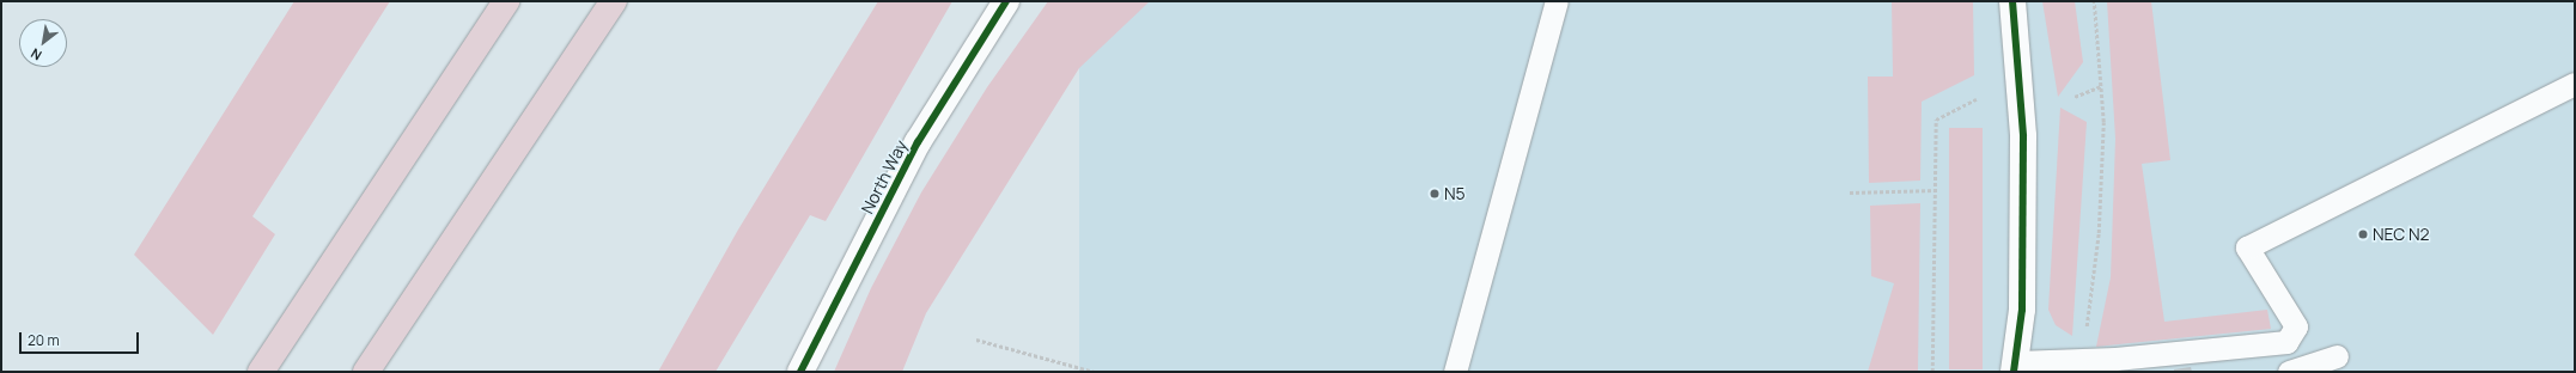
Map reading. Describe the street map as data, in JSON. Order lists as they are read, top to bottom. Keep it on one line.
{"streets":{"street":["North Way"]},"places":["N5","NEC N2"],"scale_bar":"20 m","north":"bottom left"}
